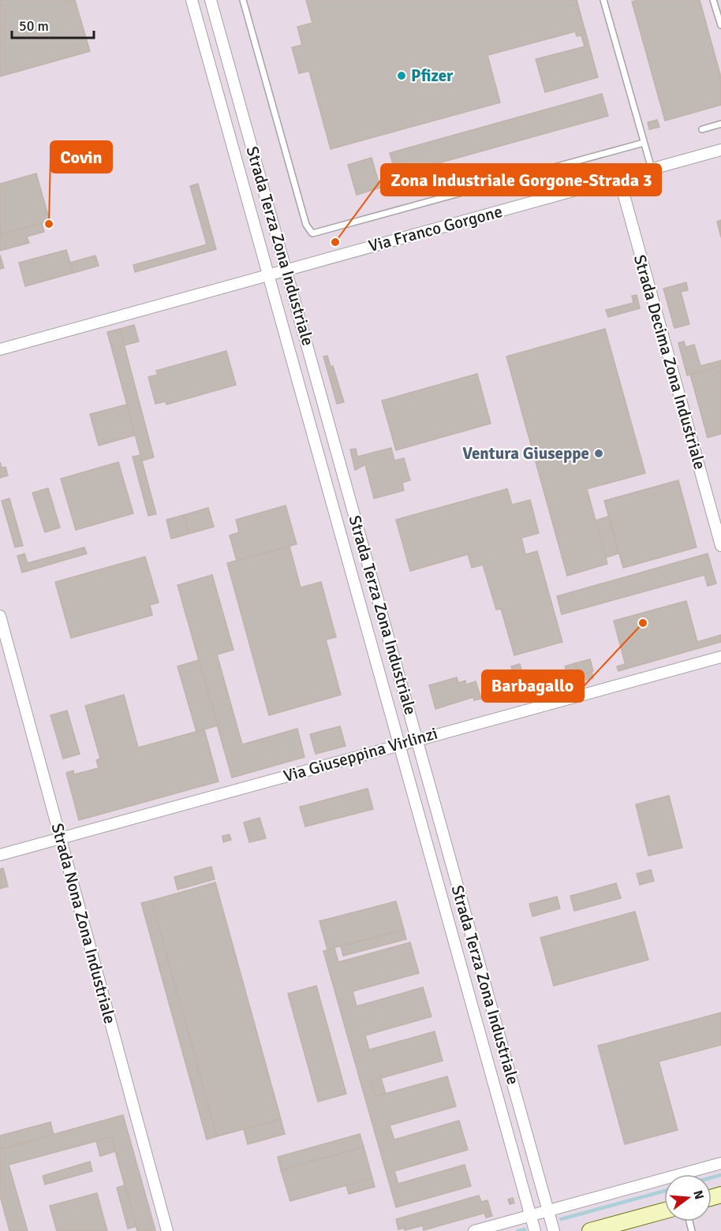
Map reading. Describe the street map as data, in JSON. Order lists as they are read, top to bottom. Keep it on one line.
{"streets":{"street":["Via Franco Gorgone","Strada Terza Zona Industriale","Strada Decima Zona Industriale","Via Giuseppina Virlinzi","Strada Nona Zona Industriale"]},"crossings":[["Via Franco Gorgone","Strada Terza Zona Industriale"],["Via Franco Gorgone","Strada Decima Zona Industriale"],["Strada Terza Zona Industriale","Via Giuseppina Virlinzi"],["Via Giuseppina Virlinzi","Strada Nona Zona Industriale"]],"places":["Pfizer","Covin","Zona Industriale Gorgone-Strada 3","Ventura Giuseppe","Barbagallo"],"scale_bar":"50 m","north":"right"}
